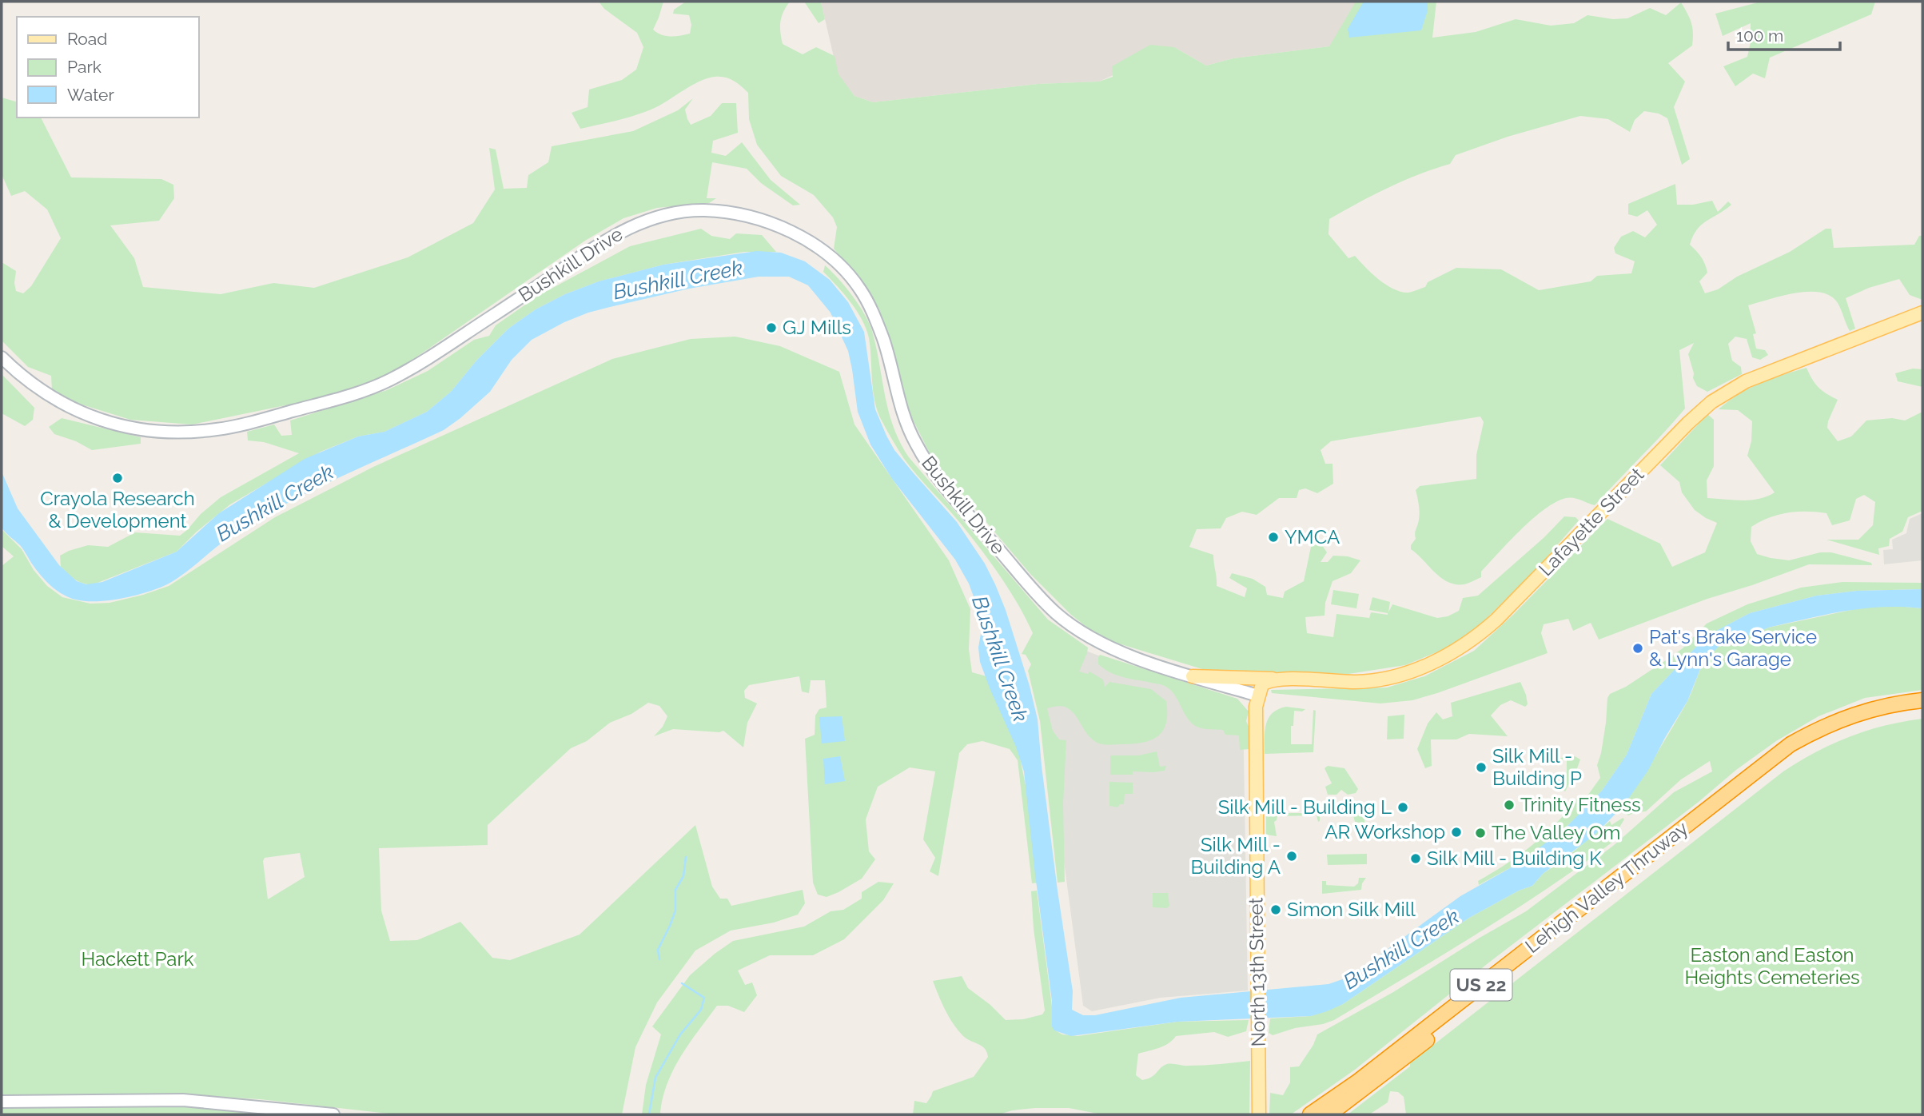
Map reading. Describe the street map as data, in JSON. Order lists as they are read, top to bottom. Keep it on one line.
{"streets":{"highway":["Lehigh Valley Thruway","US 22"],"main road":["Bushkill Drive","Lafayette Street","North 13th Street"]},"crossings":[["Bushkill Drive","Lafayette Street"],["Bushkill Drive","North 13th Street"]],"water":["Bushkill Creek"],"parks":["Easton and Easton Heights Cemeteries","Hackett Park"],"places":["GJ Mills","Crayola Research & Development","YMCA","Pat's Brake Service & Lynn's Garage","Silk Mill - Building P","Trinity Fitness","Silk Mill - Building L","AR Workshop","The Valley Om","Silk Mill - Building A","Silk Mill - Building K","Simon Silk Mill"],"legend":["Road","Park","Water"],"scale_bar":"100 m"}
